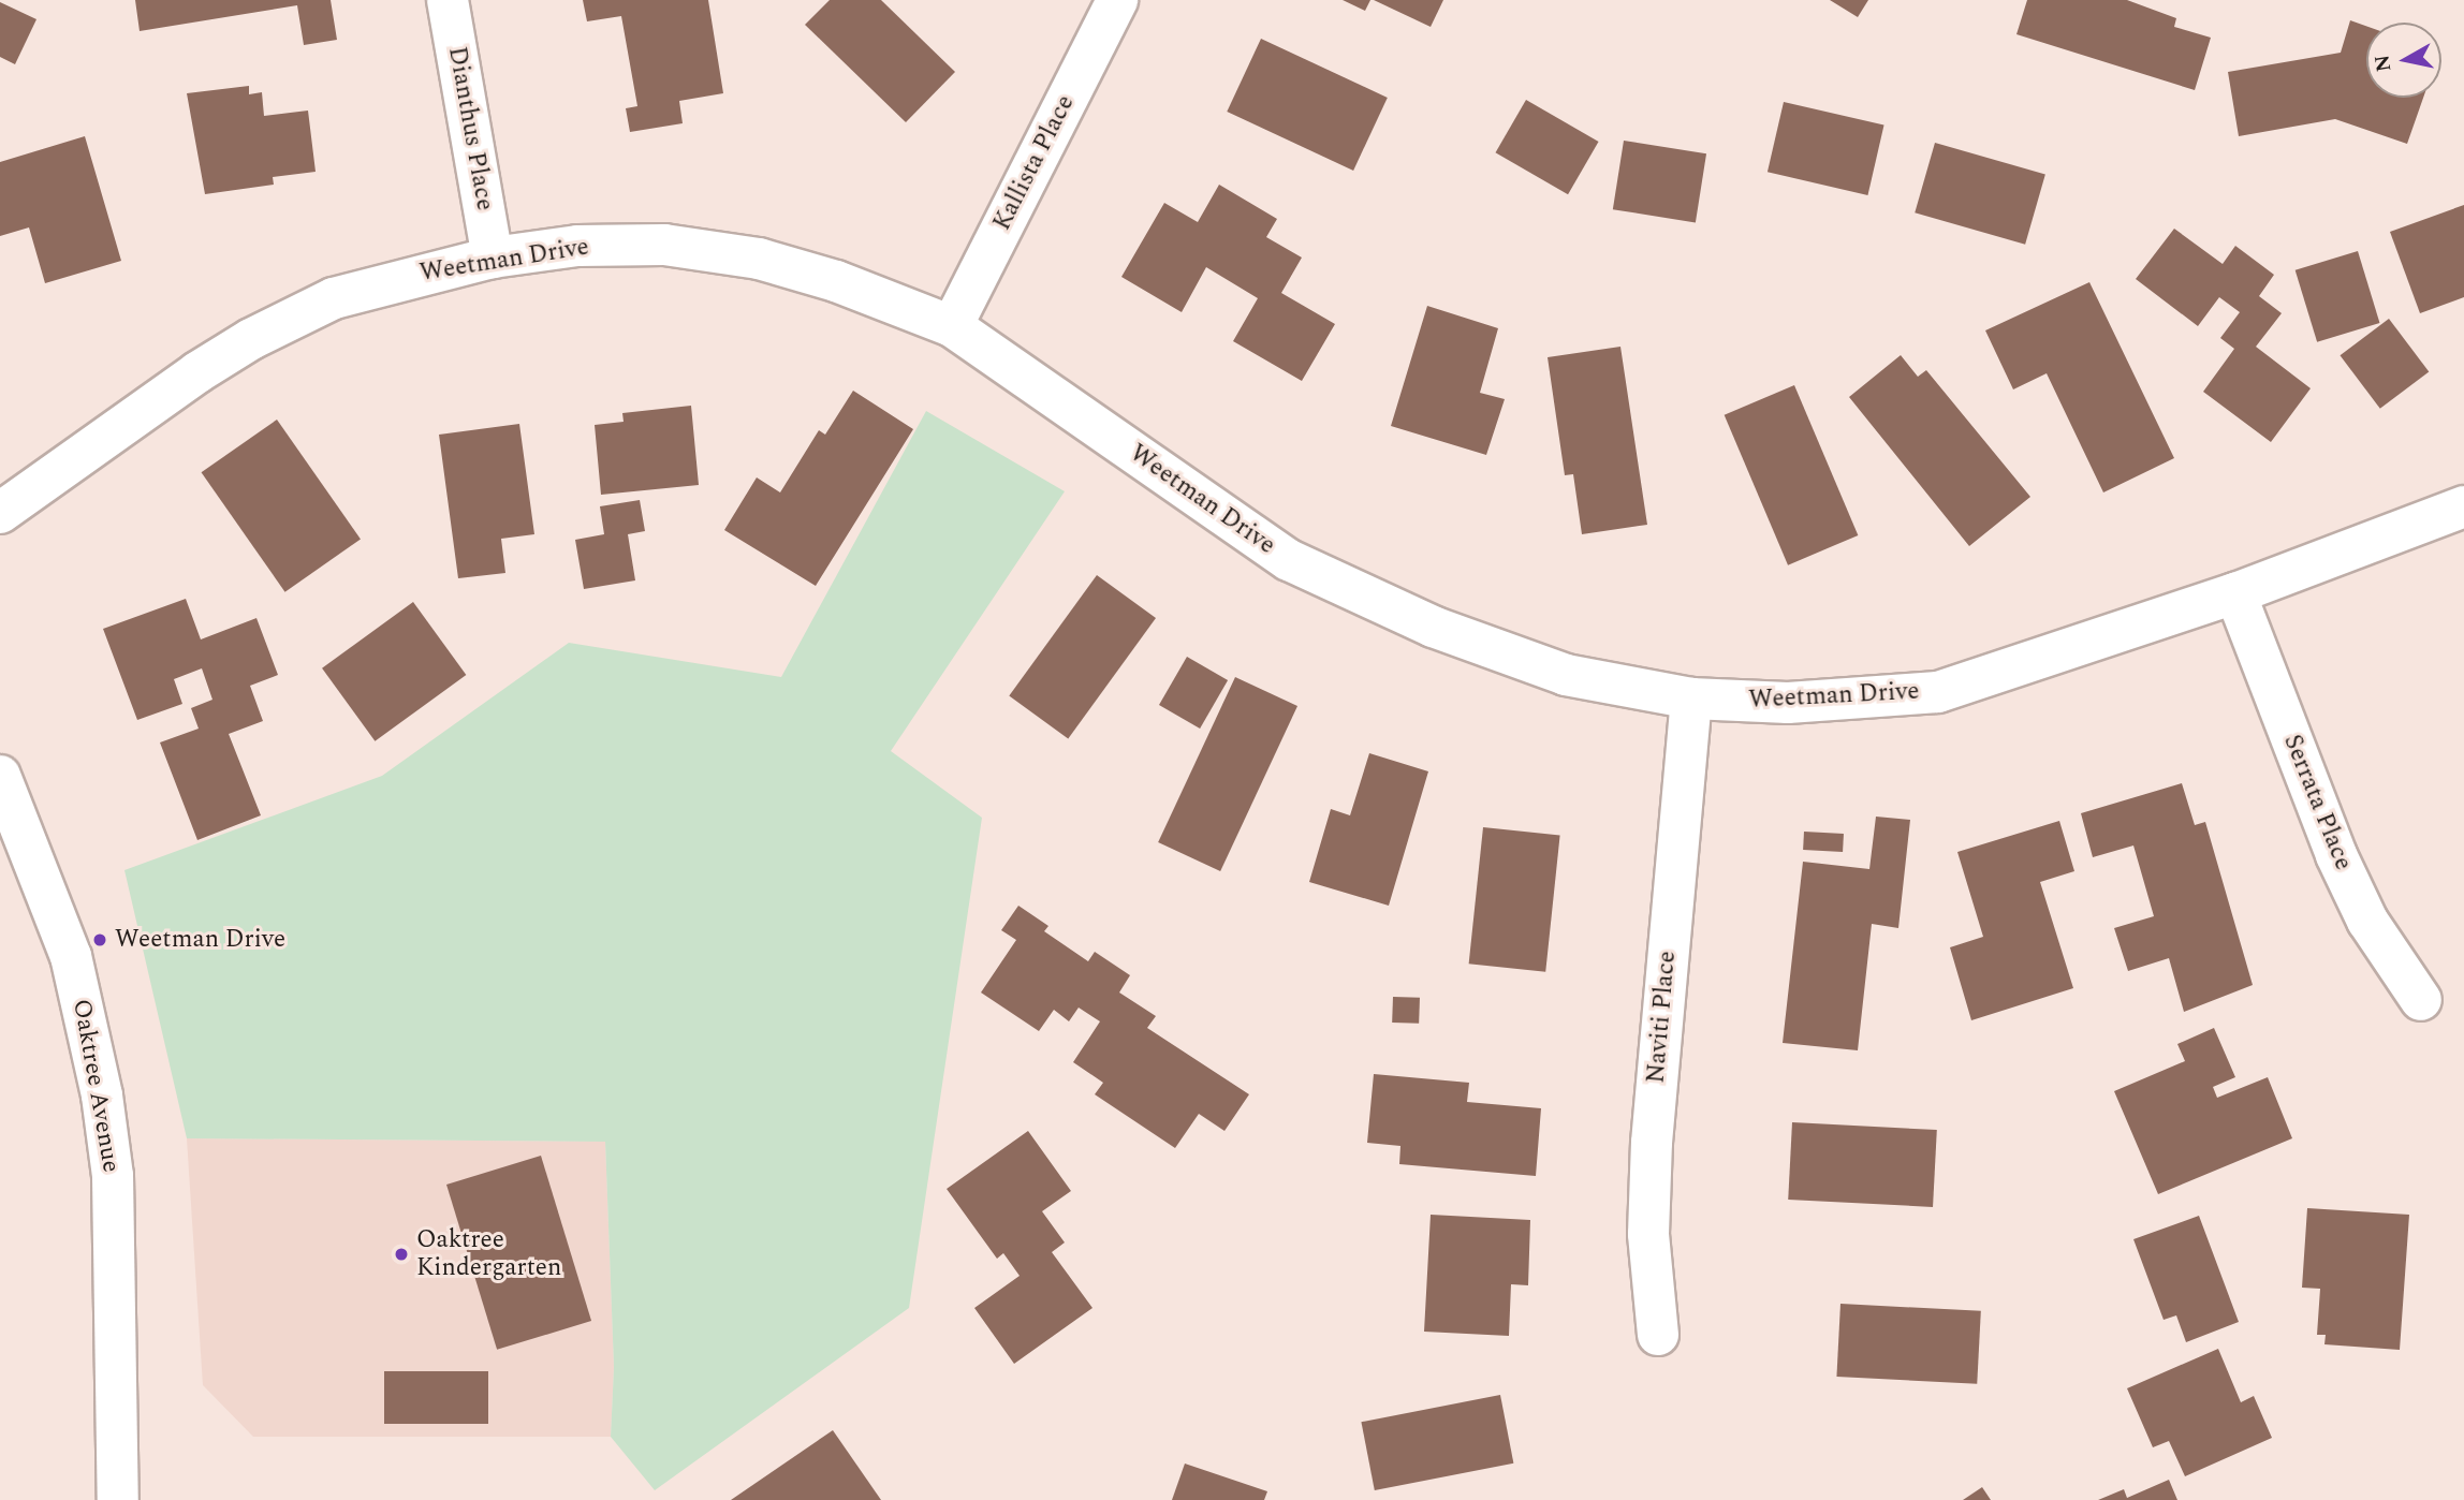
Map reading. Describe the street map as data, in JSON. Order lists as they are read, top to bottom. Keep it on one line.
{"streets":{"street":["Dianthus Place","Kallista Place","Weetman Drive","Serrata Place","Naviti Place","Oaktree Avenue"]},"crossings":[["Dianthus Place","Weetman Drive"],["Kallista Place","Weetman Drive"],["Weetman Drive","Serrata Place"],["Weetman Drive","Naviti Place"]],"places":["Weetman Drive","Oaktree Kindergarten"],"north":"left"}
